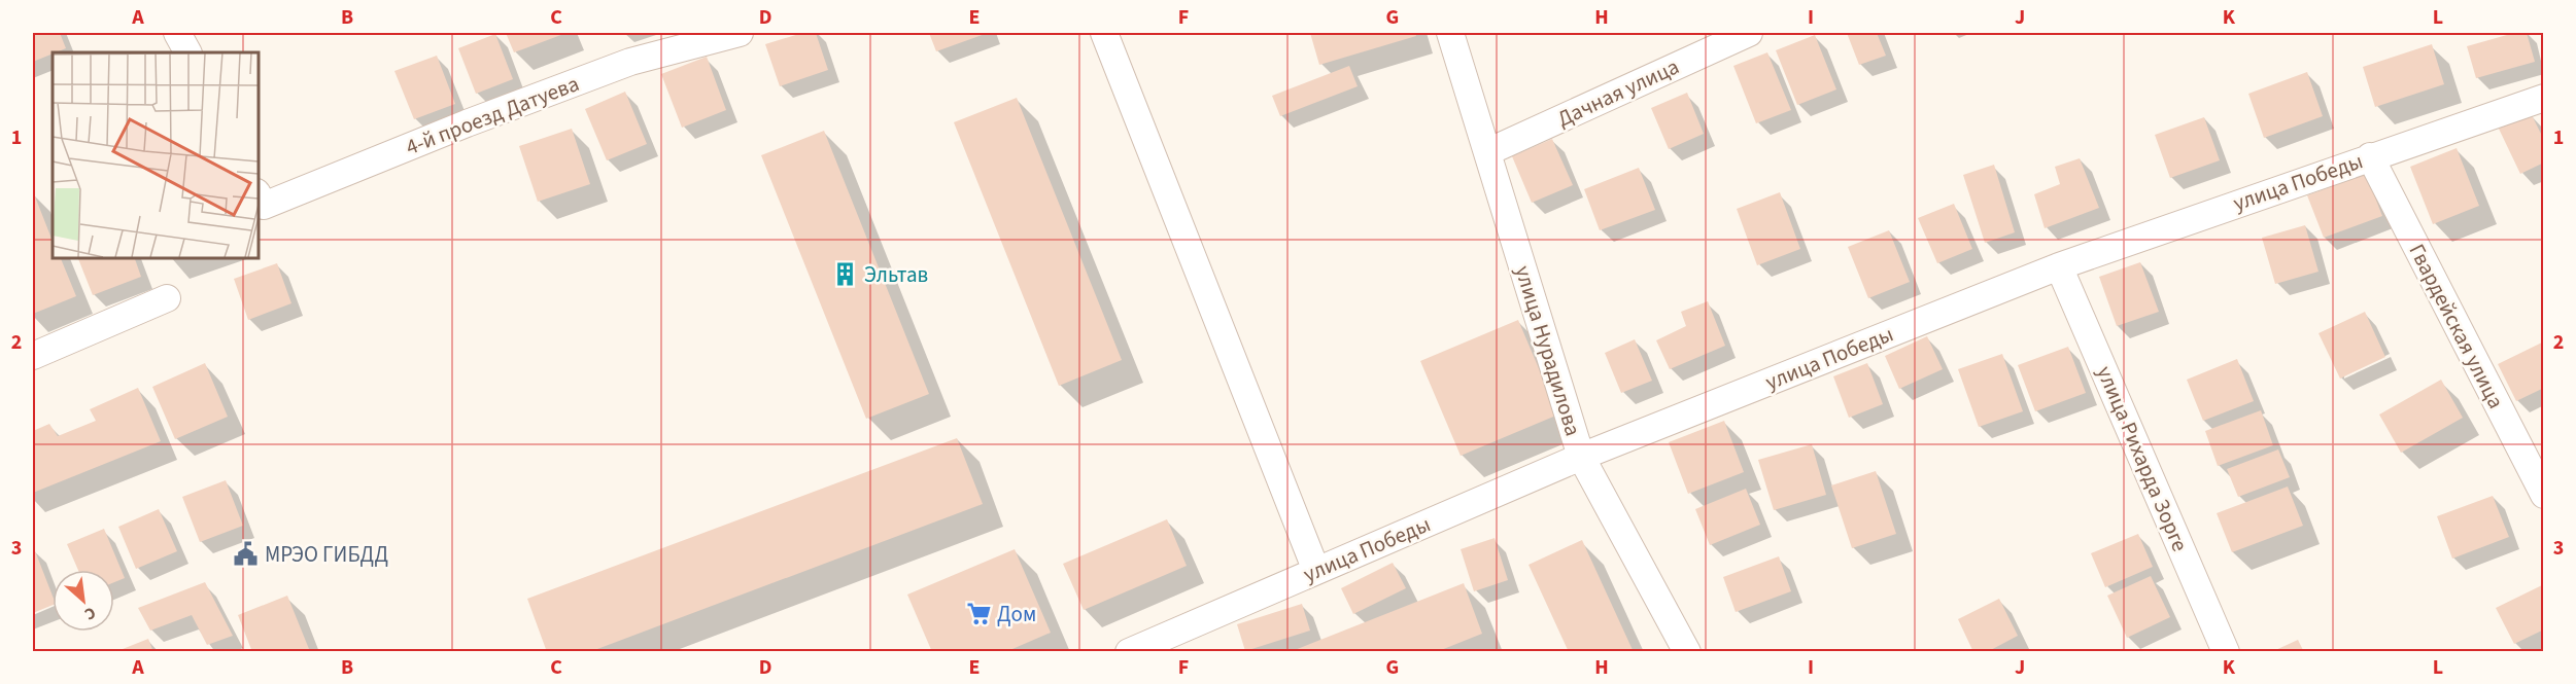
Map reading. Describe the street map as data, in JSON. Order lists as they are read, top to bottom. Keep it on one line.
{"streets":{"street":["Дачная улица","4-й проезд Датуева","улица Победы","Гвардейская улица","улица Нурадилова","улица Рихарда Зорге"]},"crossings":[["Дачная улица","улица Нурадилова"],["улица Победы","Гвардейская улица"],["улица Победы","улица Нурадилова"],["улица Победы","улица Рихарда Зорге"]],"places":{"building":["Эльтав"],"public building":["МРЭО ГИБДД"],"supermarket":["Дом"]},"north":"bottom right","grid":{"columns":["A","B","C","D","E","F","G","H","I","J","K","L"],"rows":["1","2","3"]}}
